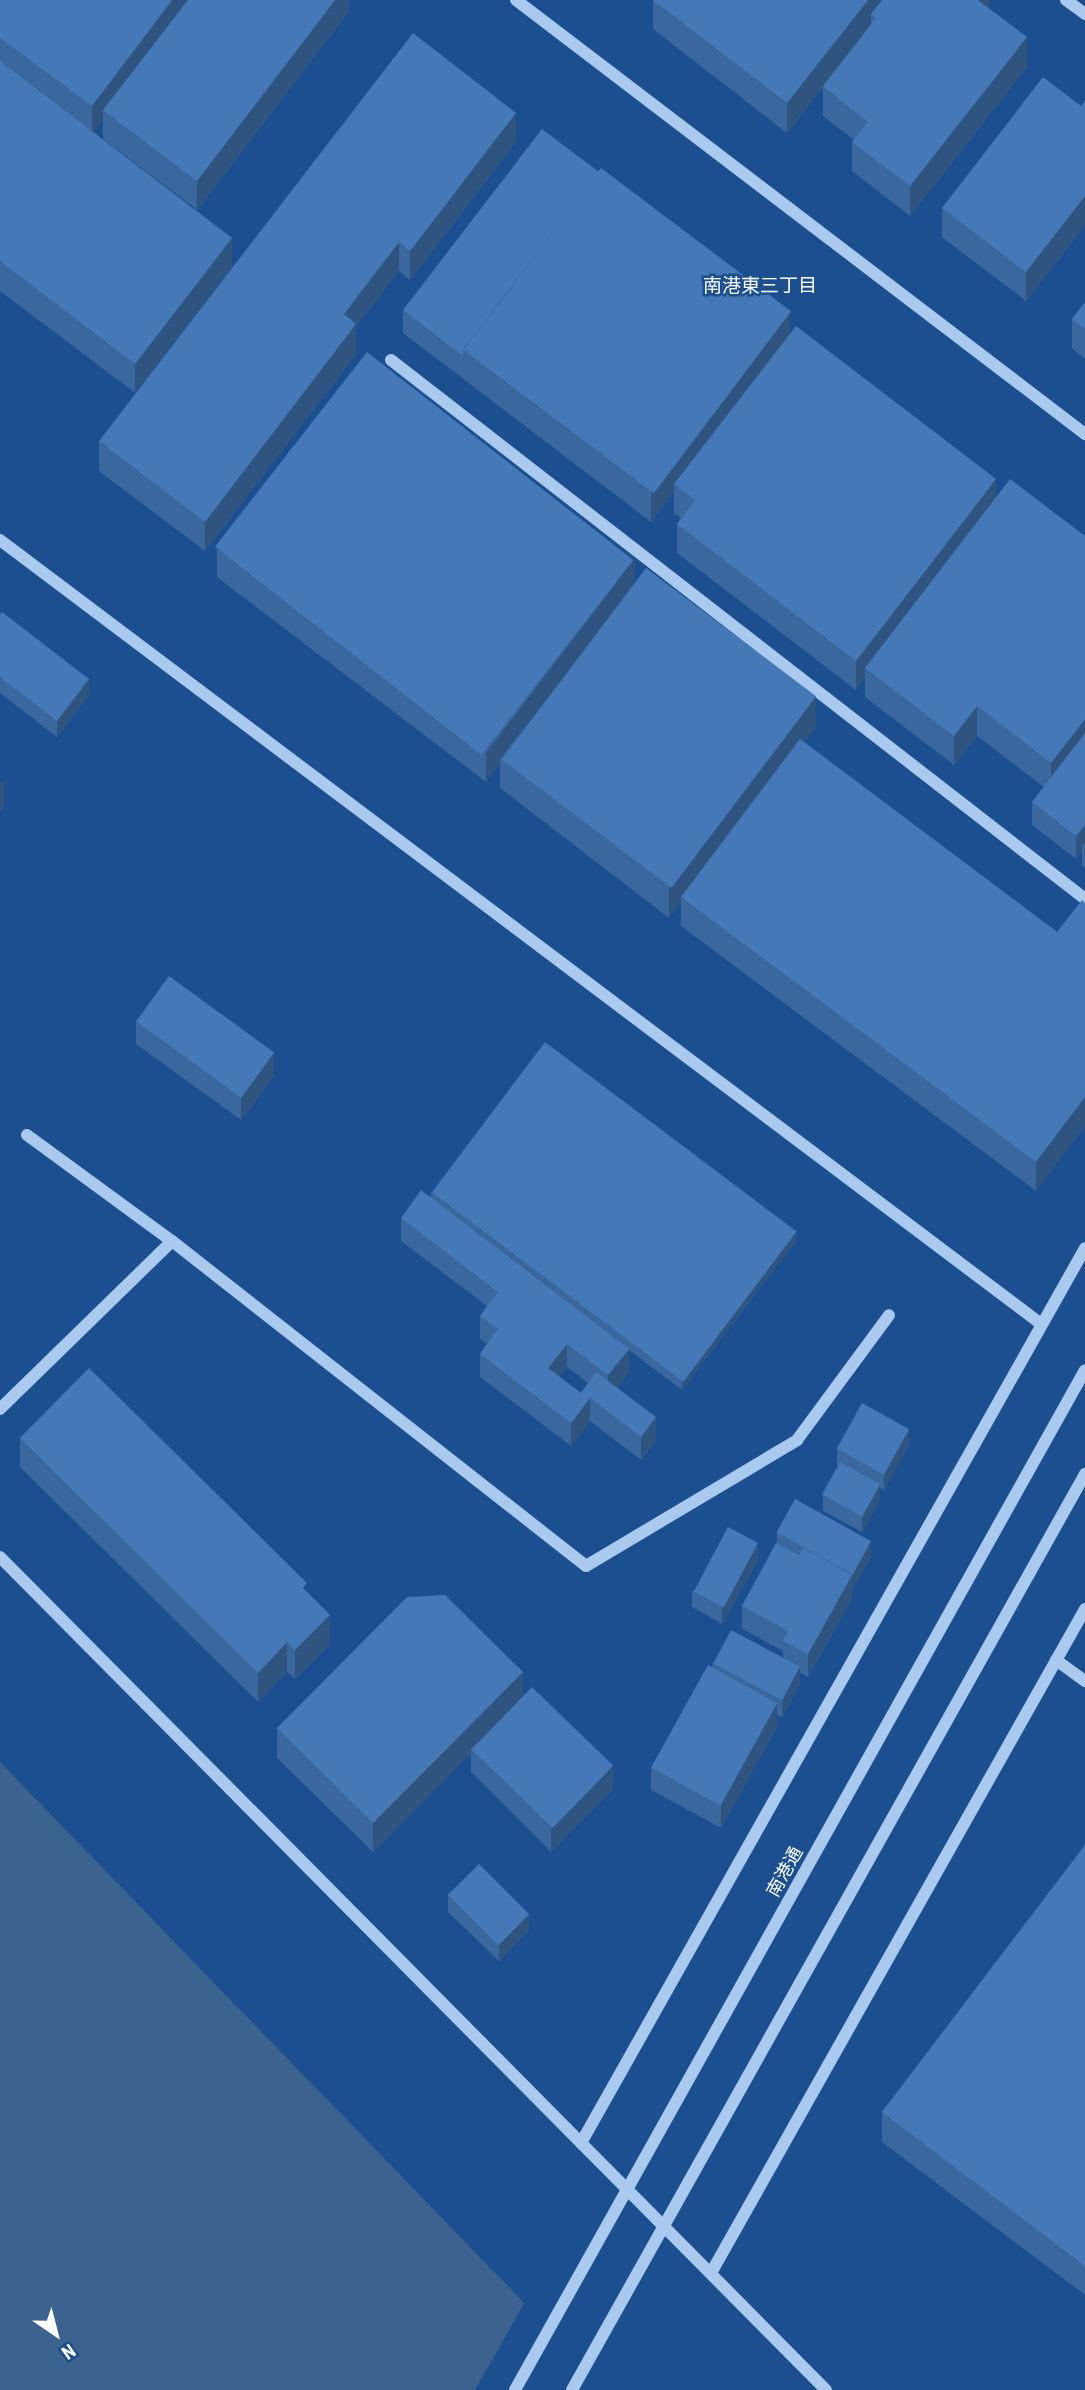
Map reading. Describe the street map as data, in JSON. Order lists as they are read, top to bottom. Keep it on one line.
{"streets":{"street":["南港通"]},"districts":["南港東三丁目"],"north":"bottom right"}
